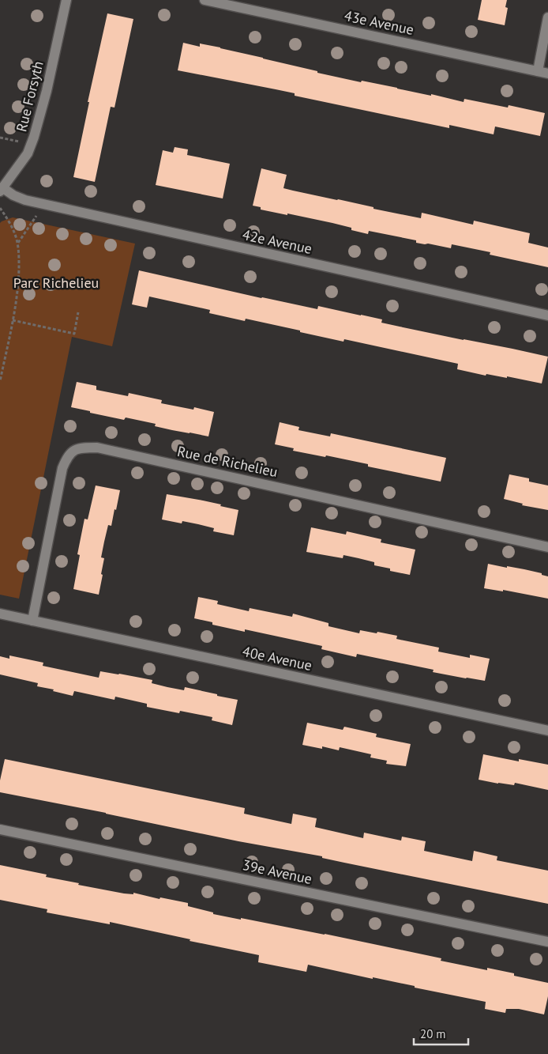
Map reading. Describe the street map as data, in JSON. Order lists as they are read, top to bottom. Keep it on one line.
{"streets":{"street":["43e Avenue","Rue Forsyth","42e Avenue","Rue de Richelieu","40e Avenue","39e Avenue"]},"crossings":[["Rue Forsyth","42e Avenue"],["Rue de Richelieu","40e Avenue"]],"parks":["Parc Richelieu"],"scale_bar":"20 m"}
